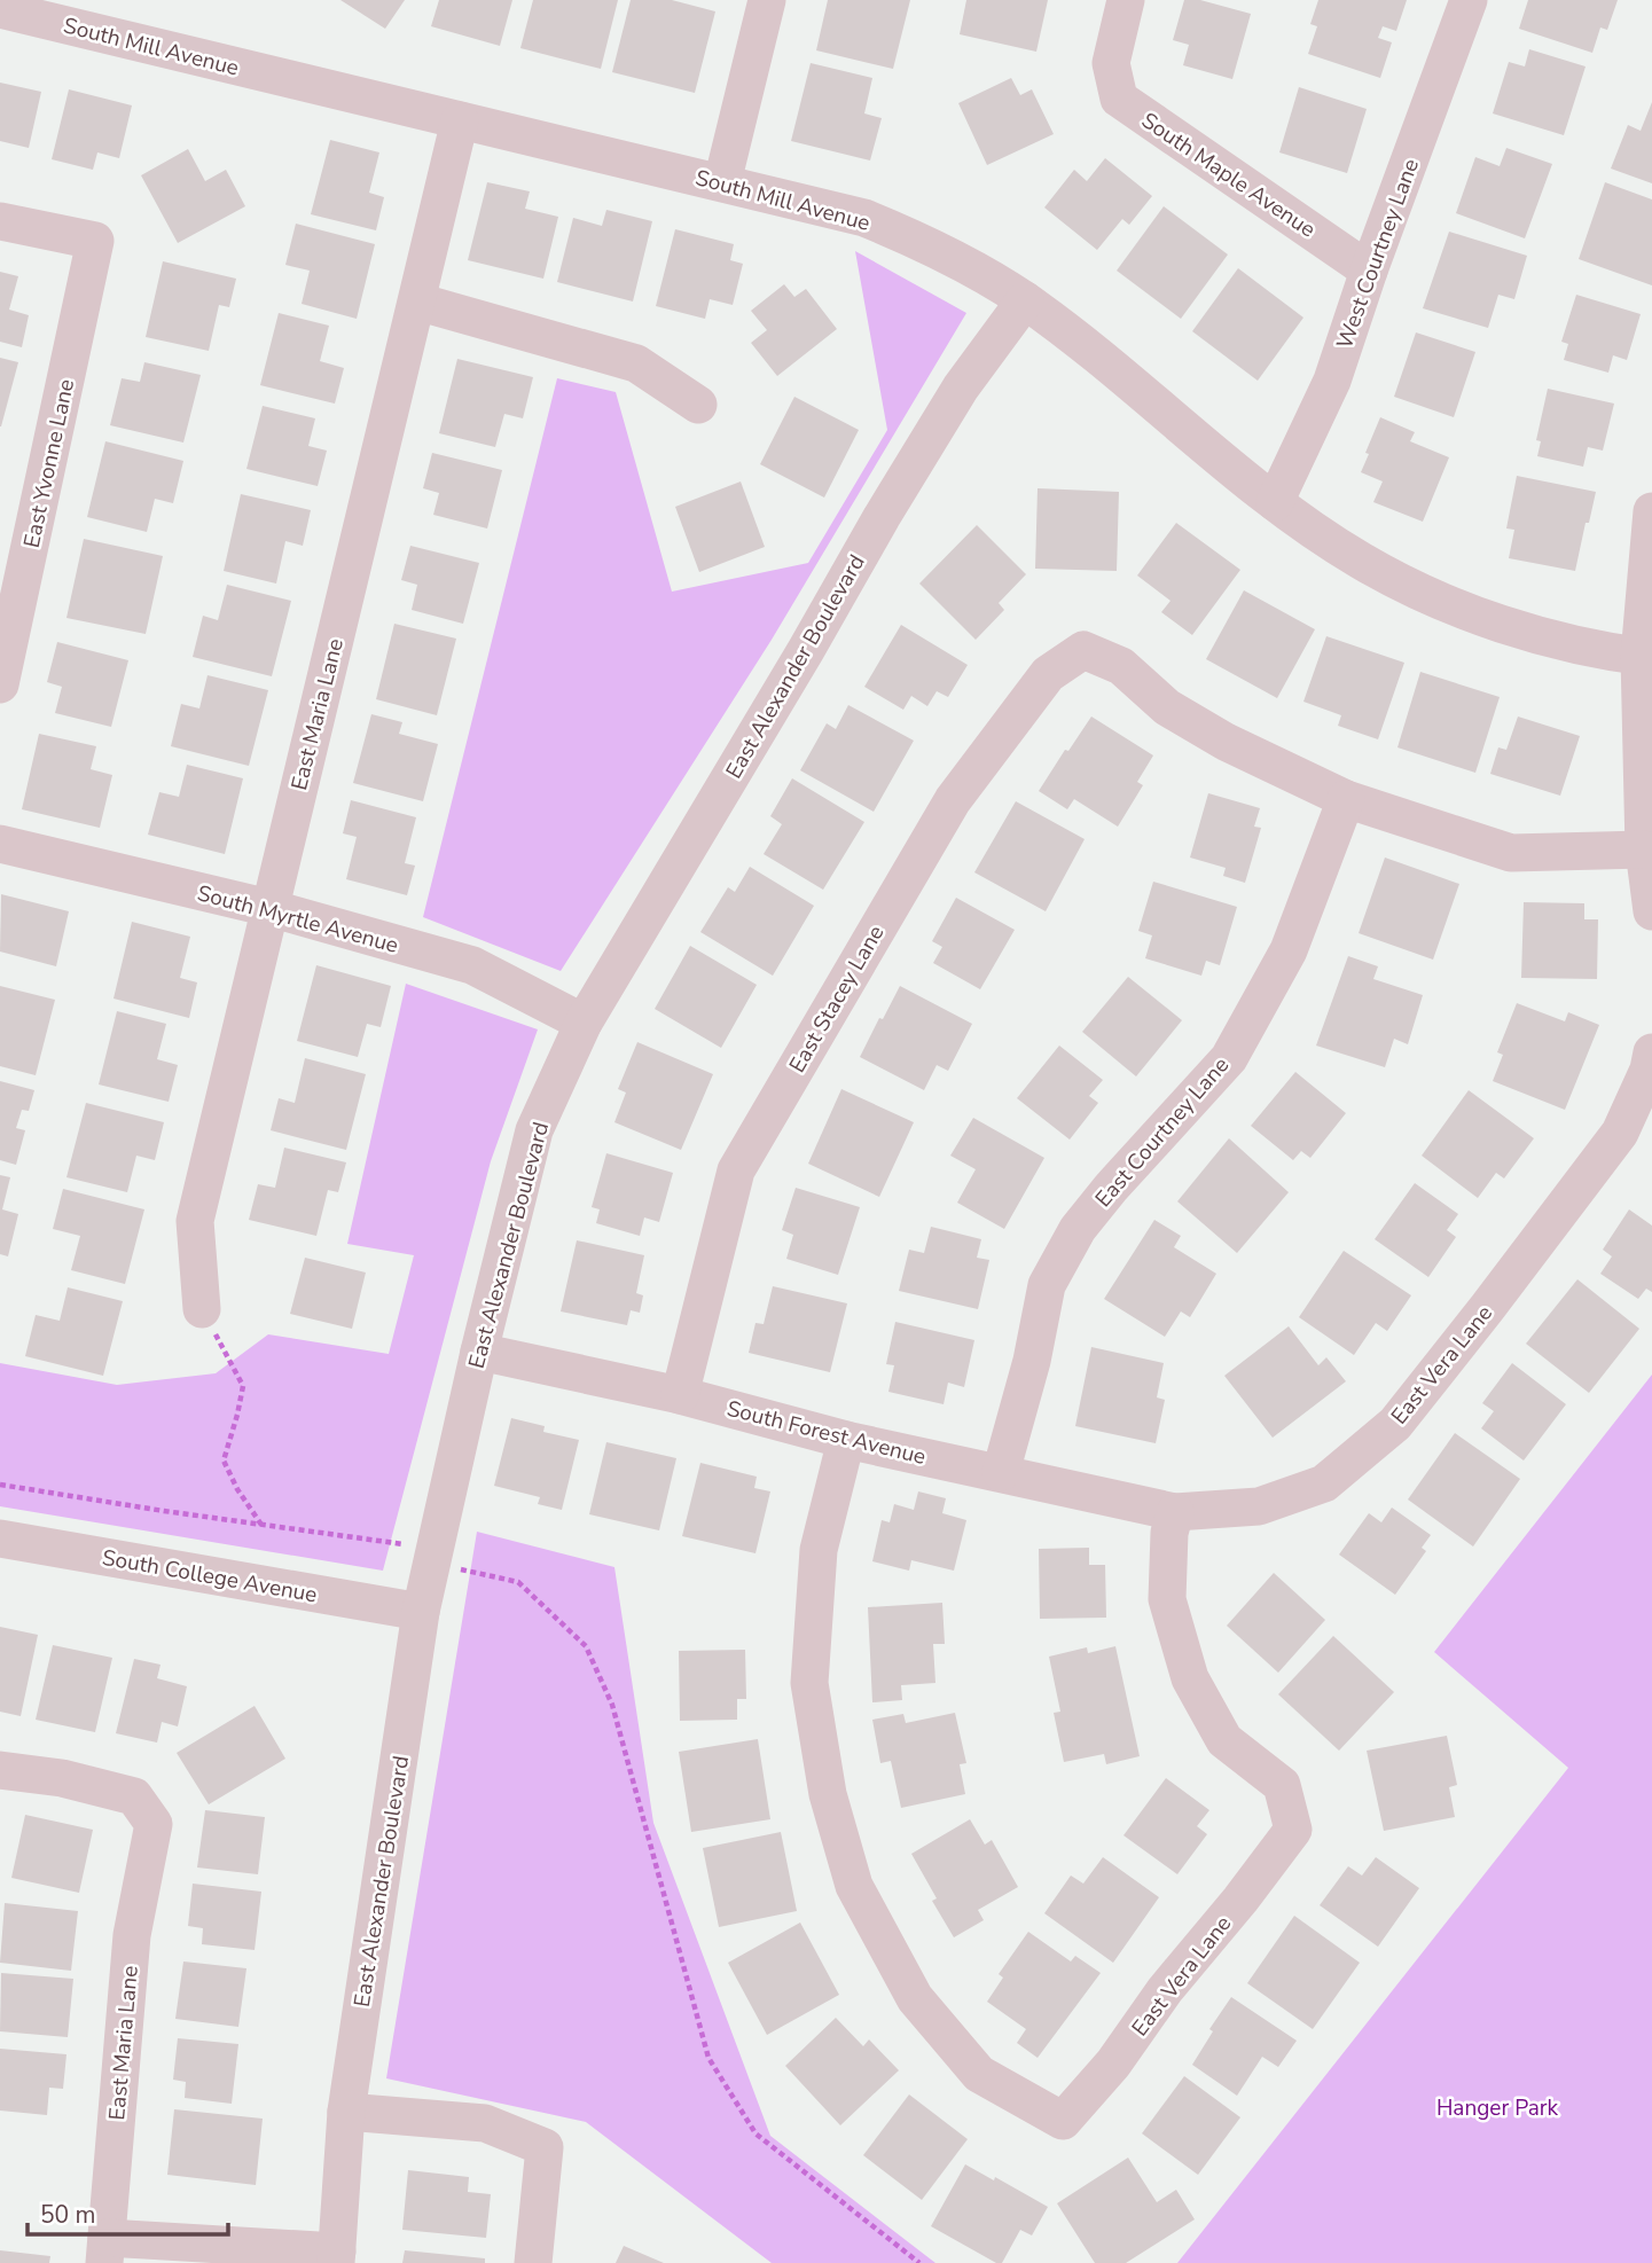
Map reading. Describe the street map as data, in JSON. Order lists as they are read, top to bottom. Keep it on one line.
{"streets":{"street":["South Mill Avenue","South Maple Avenue","West Courtney Lane","East Yvonne Lane","East Alexander Boulevard","East Maria Lane","South Myrtle Avenue","East Stacey Lane","East Courtney Lane","East Vera Lane","South Forest Avenue","South College Avenue"]},"crossings":[["South Mill Avenue","West Courtney Lane"],["South Mill Avenue","East Alexander Boulevard"],["South Mill Avenue","East Maria Lane"],["South Maple Avenue","West Courtney Lane"],["East Alexander Boulevard","South Myrtle Avenue"],["East Alexander Boulevard","South Forest Avenue"],["East Alexander Boulevard","South College Avenue"],["East Maria Lane","South Myrtle Avenue"],["East Stacey Lane","East Courtney Lane"],["East Stacey Lane","South Forest Avenue"],["East Courtney Lane","South Forest Avenue"],["East Vera Lane","South Forest Avenue"]],"parks":["Hanger Park"],"scale_bar":"50 m"}
